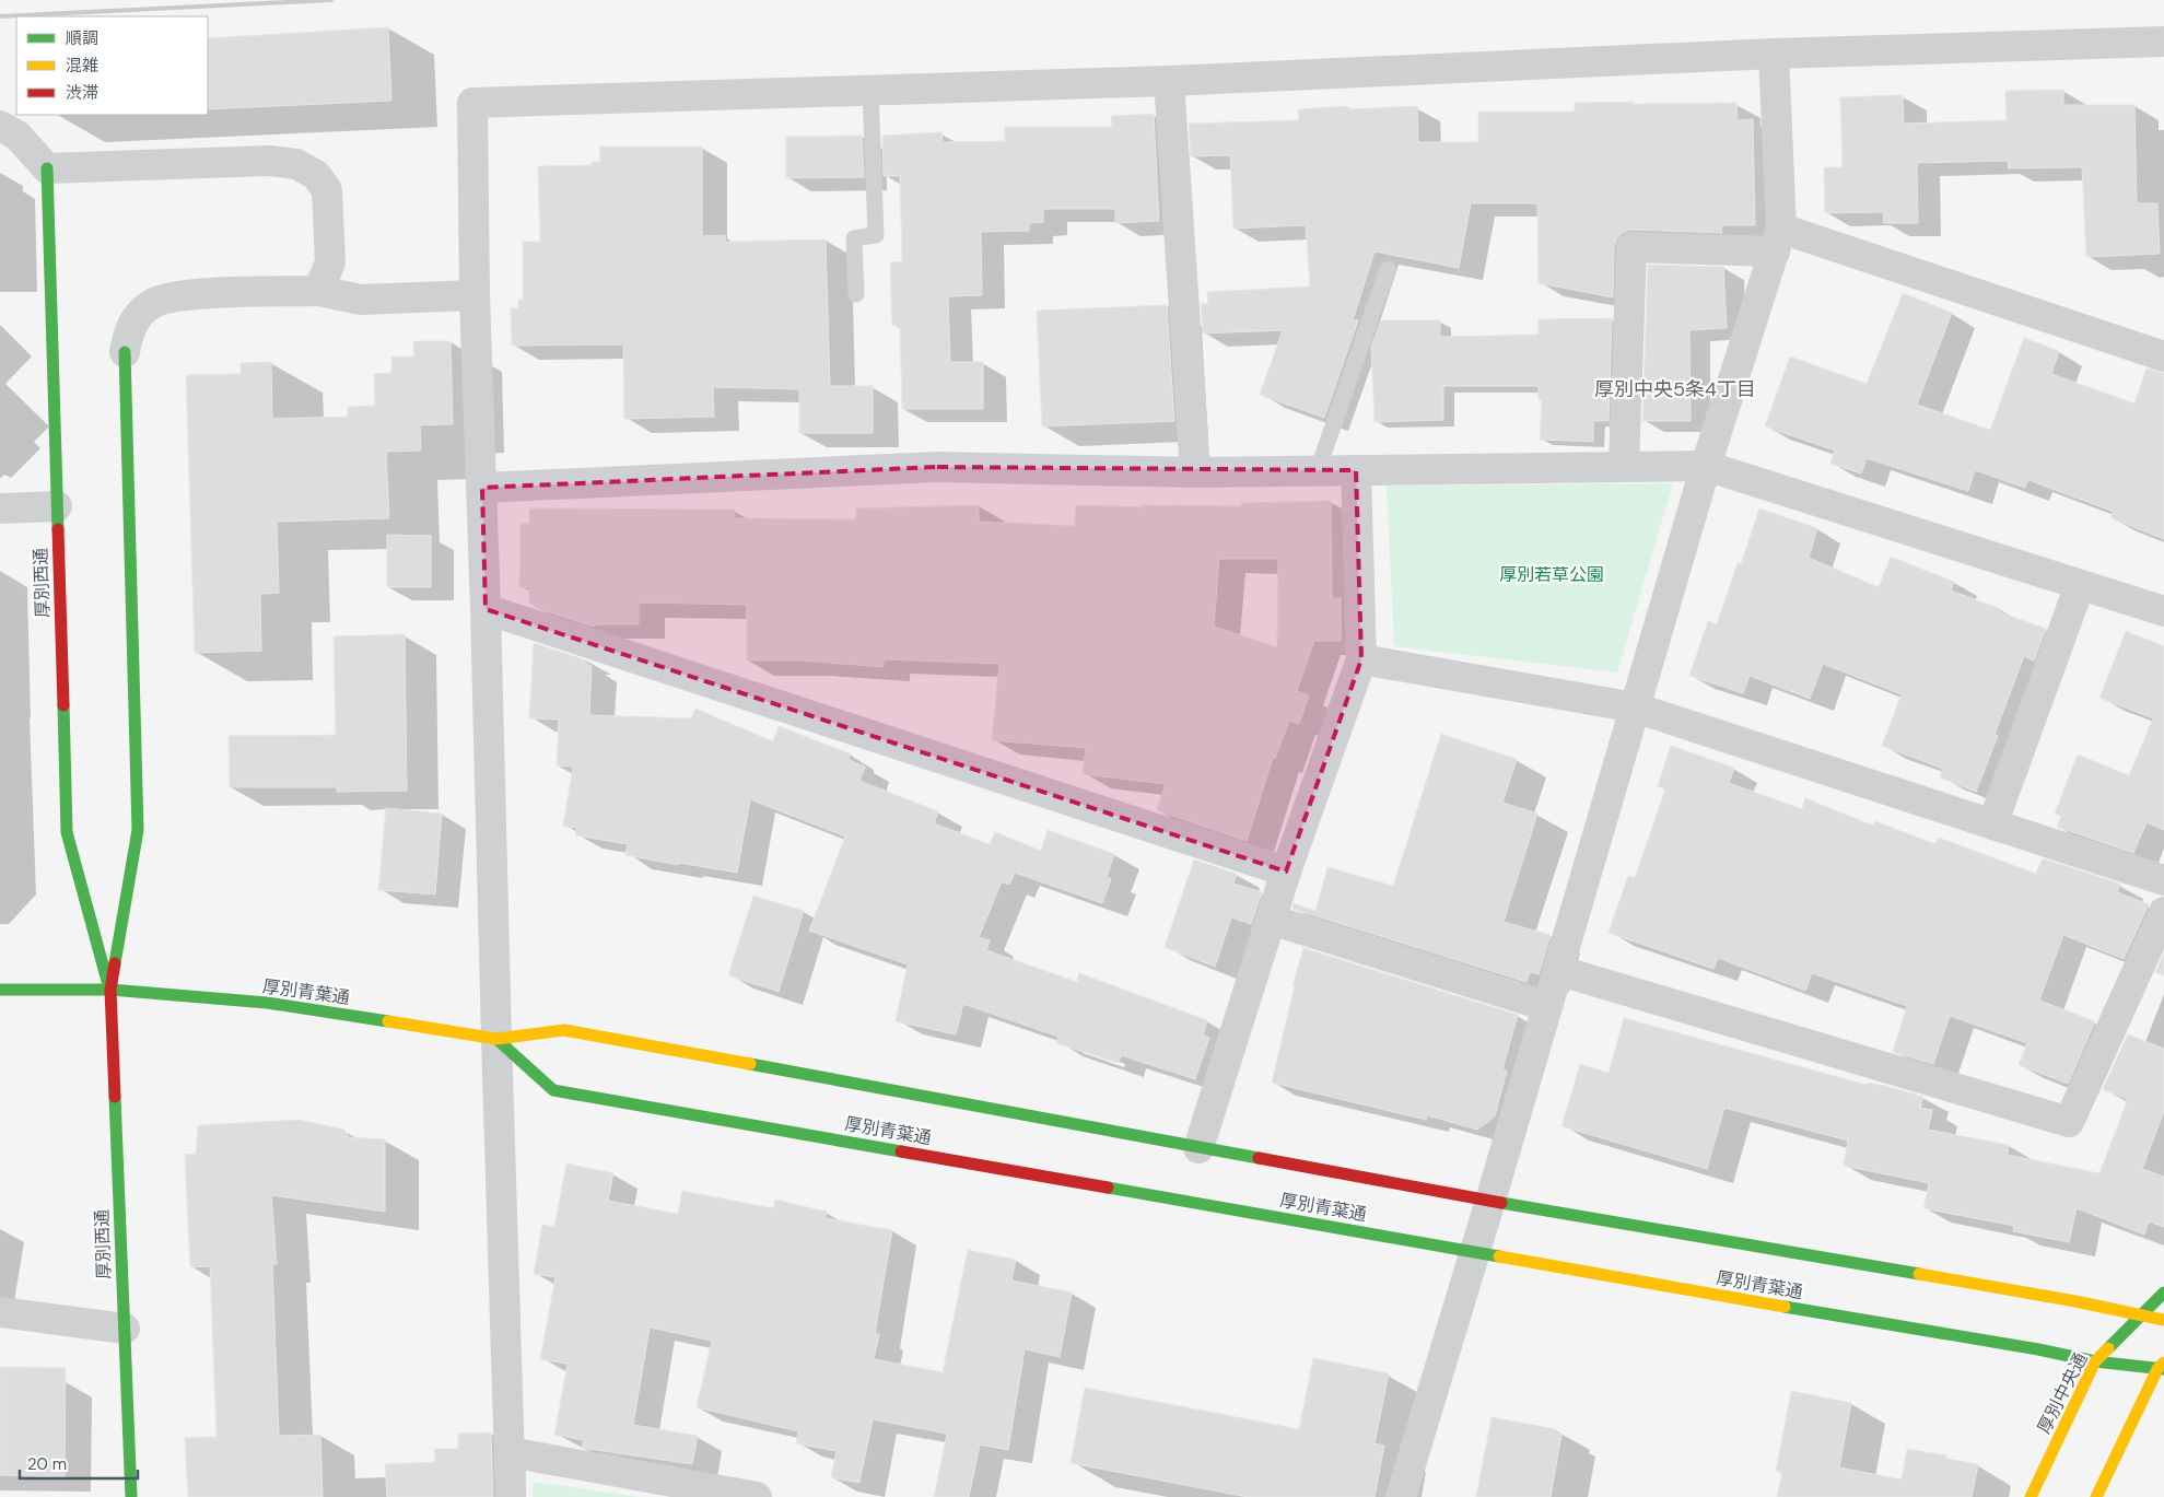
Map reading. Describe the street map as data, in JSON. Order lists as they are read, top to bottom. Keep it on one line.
{"streets":{"street":["厚別西通","厚別青葉通","厚別中央通"]},"crossings":[["厚別西通","厚別青葉通"],["厚別青葉通","厚別中央通"]],"districts":["厚別中央5条4丁目"],"parks":["厚別若草公園"],"legend":["順調","混雑","渋滞"],"scale_bar":"20 m"}
